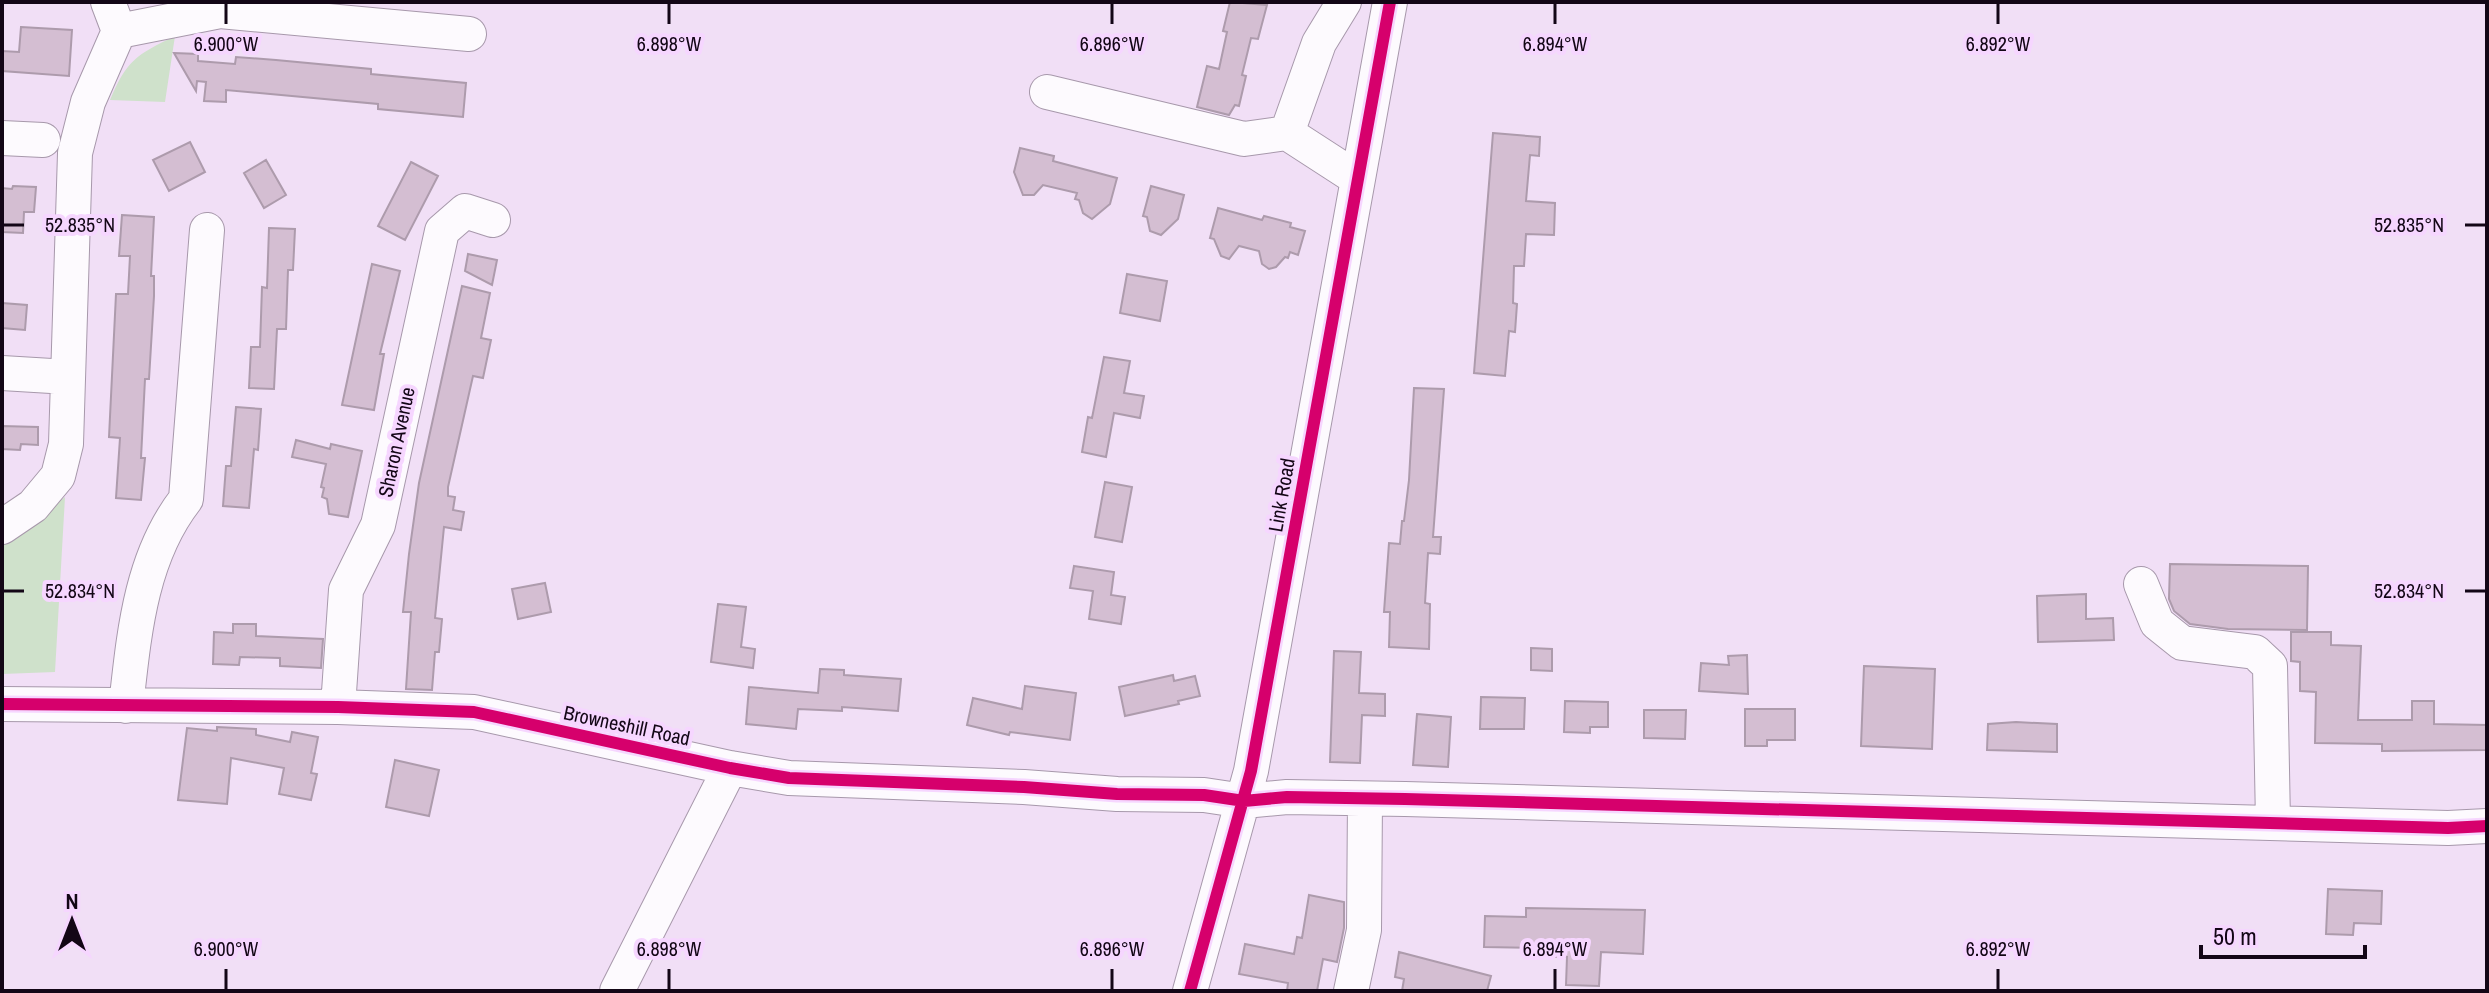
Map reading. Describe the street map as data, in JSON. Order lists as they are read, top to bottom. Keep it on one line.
{"streets":{"street":["Sharon Avenue","Link Road","Browneshill Road"]},"crossings":[["Sharon Avenue","Browneshill Road"],["Link Road","Browneshill Road"]],"scale_bar":"50 m","north":"top","coordinates":["6.900°W","6.898°W","6.896°W","6.894°W","6.892°W","52.835°N","52.834°N"]}
